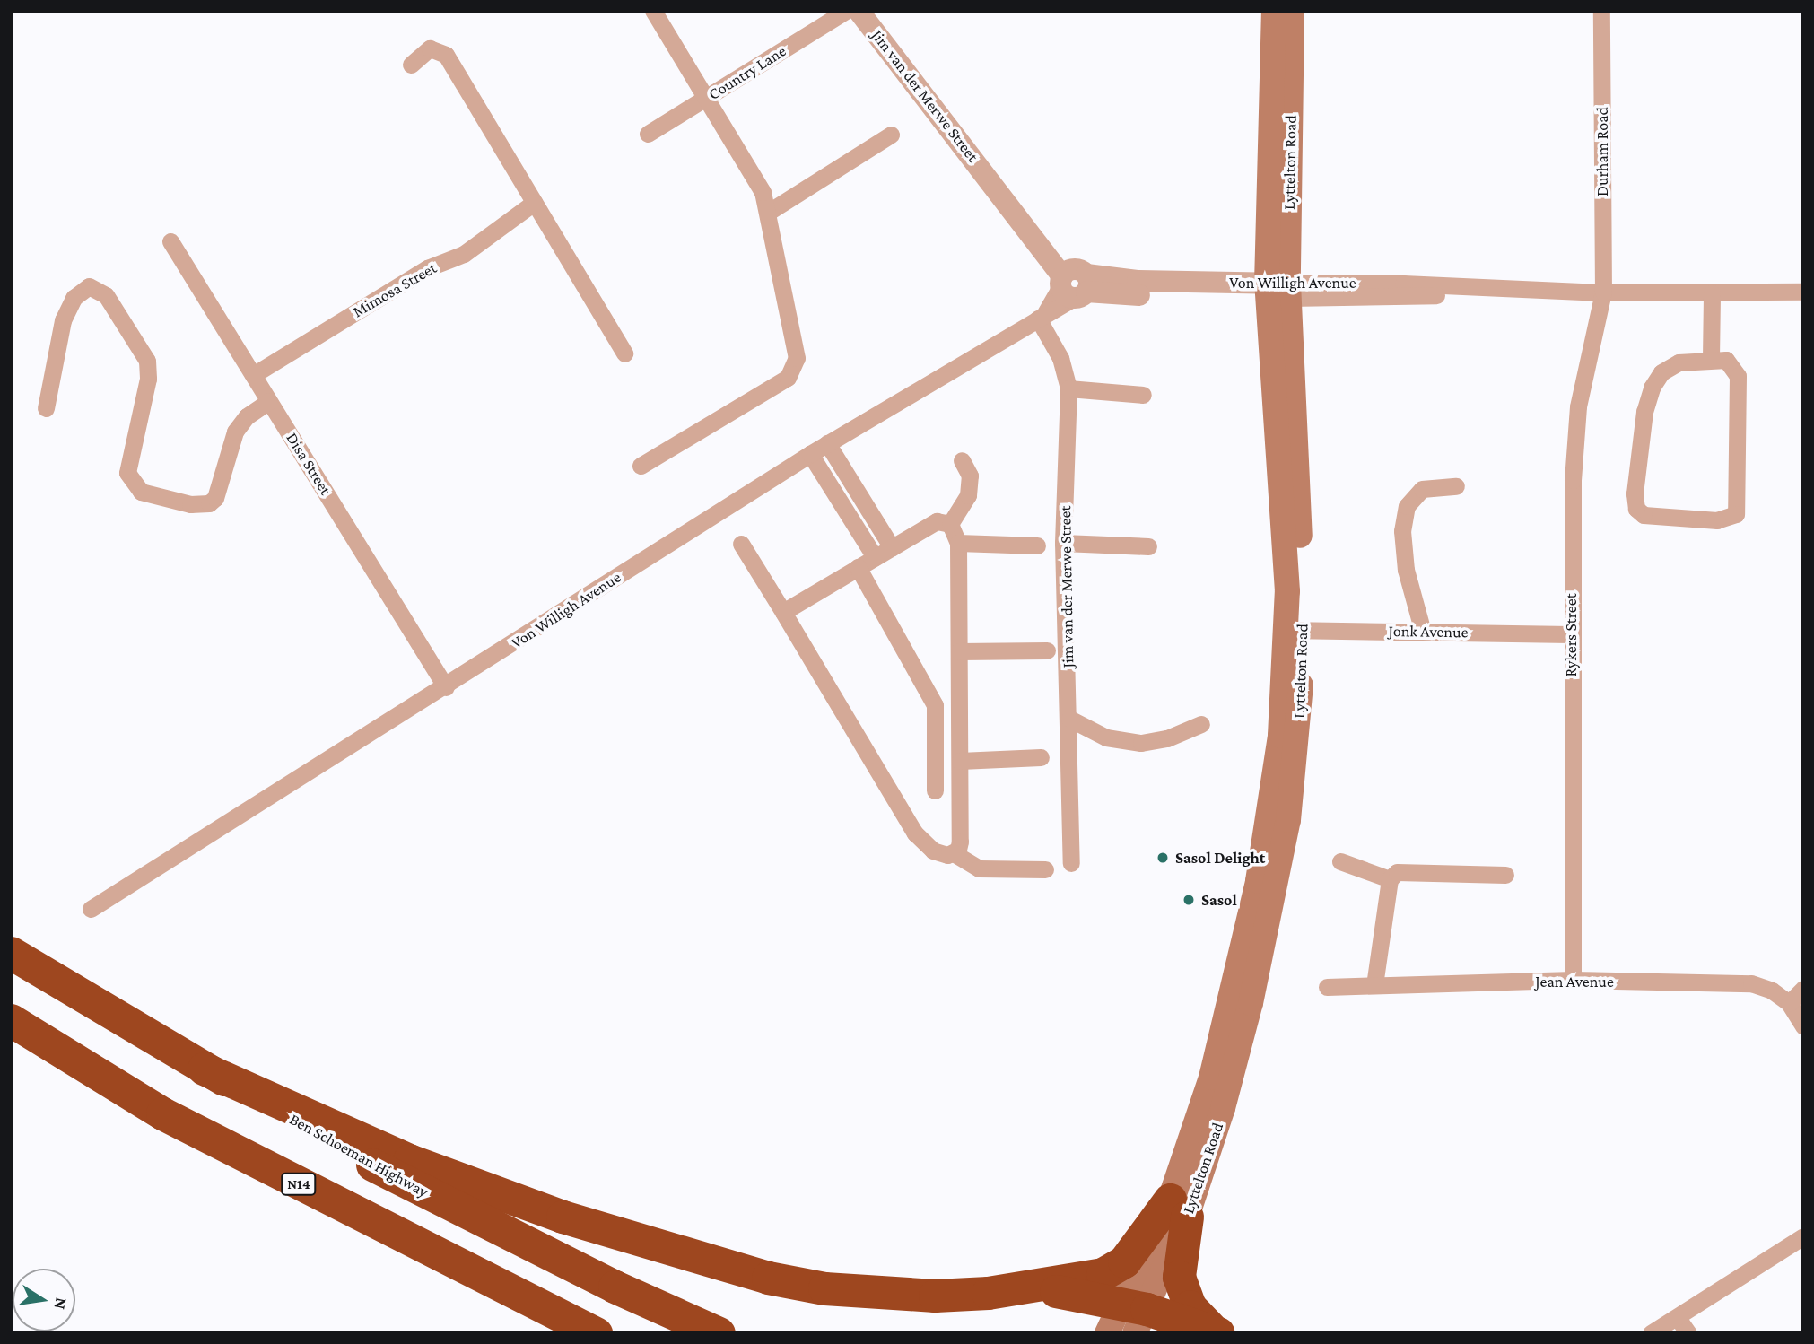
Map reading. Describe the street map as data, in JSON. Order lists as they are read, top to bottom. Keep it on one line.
{"streets":{"highway":["Ben Schoeman Highway","N14"],"main road":["Lyttelton Road"],"street":["Country Lane","Jim van der Merwe Street","Durham Road","Von Willigh Avenue","Mimosa Street","Disa Street","Jonk Avenue","Rykers Street","Jean Avenue"]},"crossings":[["Jim van der Merwe Street","Von Willigh Avenue"],["Durham Road","Von Willigh Avenue"],["Durham Road","Rykers Street"],["Lyttelton Road","Von Willigh Avenue"],["Lyttelton Road","Jonk Avenue"],["Von Willigh Avenue","Disa Street"],["Von Willigh Avenue","Rykers Street"],["Mimosa Street","Disa Street"],["Jonk Avenue","Rykers Street"],["Rykers Street","Jean Avenue"]],"places":["Sasol Delight","Sasol"],"north":"right"}
